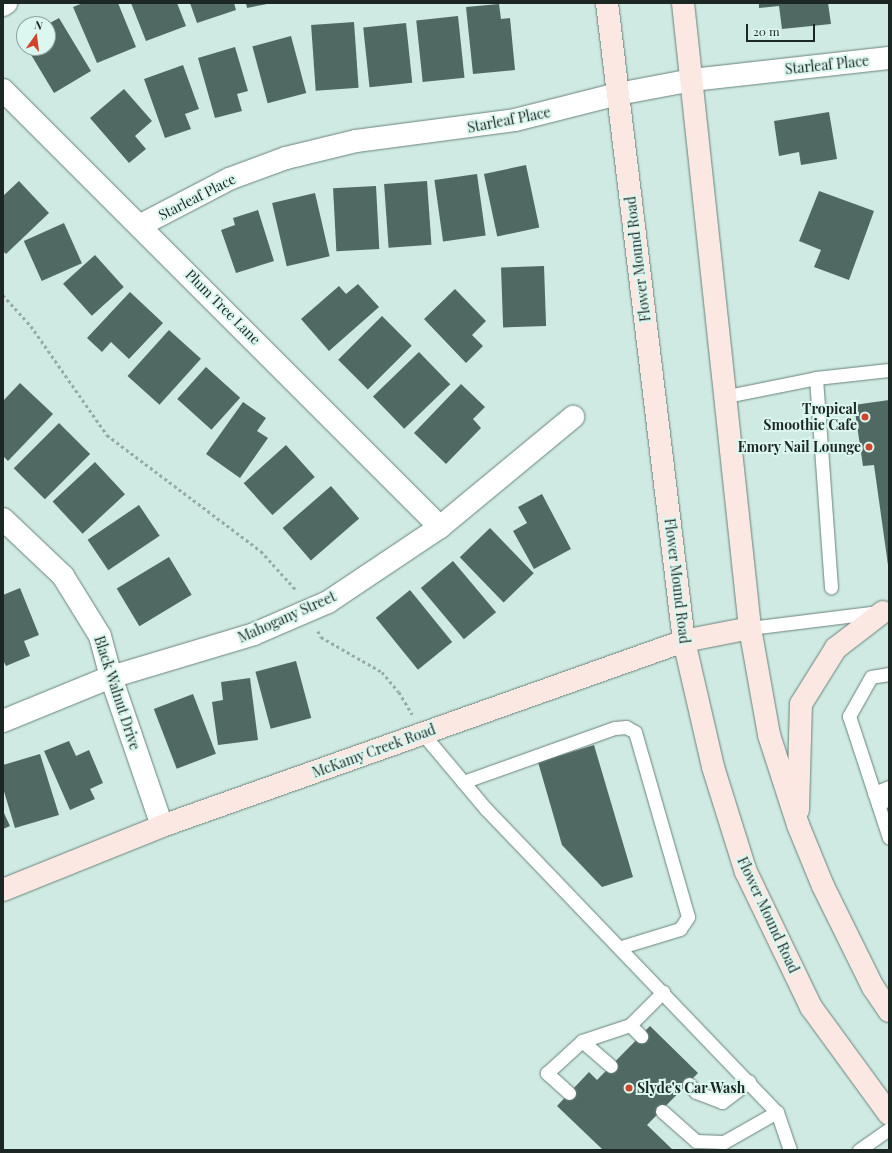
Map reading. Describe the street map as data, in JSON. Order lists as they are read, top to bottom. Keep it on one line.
{"streets":{"main road":["Flower Mound Road","McKamy Creek Road"],"street":["Starleaf Place","Plum Tree Lane","Mahogany Street","Black Walnut Drive"]},"crossings":[["Starleaf Place","Flower Mound Road"],["Starleaf Place","Plum Tree Lane"],["Flower Mound Road","McKamy Creek Road"],["Plum Tree Lane","Mahogany Street"],["Mahogany Street","Black Walnut Drive"],["Black Walnut Drive","McKamy Creek Road"]],"places":["Tropical Smoothie Cafe","Emory Nail Lounge","Slyde's Car Wash"],"scale_bar":"20 m","north":"top"}
